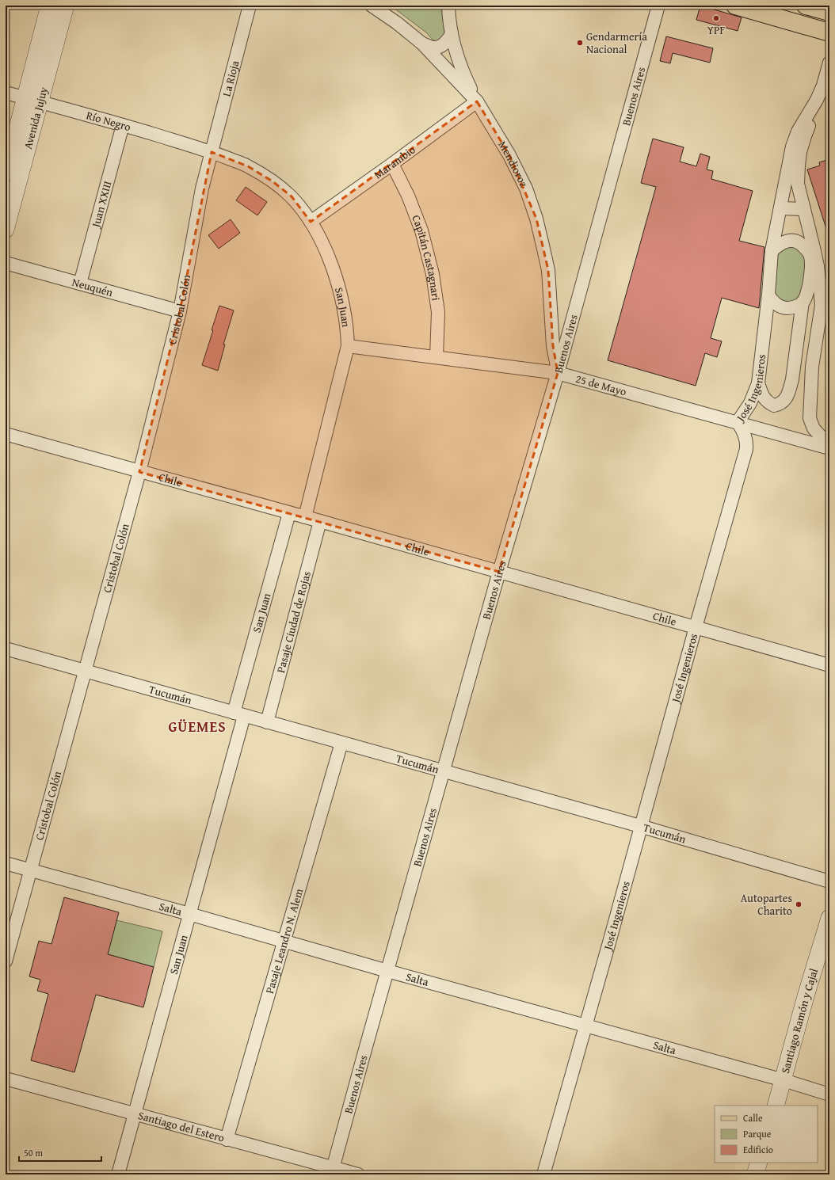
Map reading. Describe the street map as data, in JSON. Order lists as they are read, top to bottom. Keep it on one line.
{"streets":{"street":["La Rioja","Buenos Aires","Avenida Jujuy","Río Negro","Marambio","Mendioroz","Juan XXIII","Capitán Castagnari","Neuquén","San Juan","Cristobal Colón","25 de Mayo","José Ingenieros","Chile","Pasaje Ciudad de Rojas","Tucumán","Salta","Pasaje Leandro N. Alem","Santiago Ramón y Cajal","Santiago del Estero"]},"crossings":[["La Rioja","Río Negro"],["La Rioja","San Juan"],["La Rioja","Cristobal Colón"],["Buenos Aires","Mendioroz"],["Buenos Aires","25 de Mayo"],["Buenos Aires","Chile"],["Buenos Aires","Tucumán"],["Buenos Aires","Salta"],["Buenos Aires","Santiago del Estero"],["Avenida Jujuy","Río Negro"],["Río Negro","Juan XXIII"],["Río Negro","San Juan"],["Río Negro","Cristobal Colón"],["Marambio","Mendioroz"],["Marambio","Capitán Castagnari"],["Marambio","San Juan"],["Mendioroz","25 de Mayo"],["Juan XXIII","Neuquén"],["Capitán Castagnari","25 de Mayo"],["Neuquén","Cristobal Colón"],["San Juan","Cristobal Colón"],["San Juan","25 de Mayo"],["San Juan","Chile"],["San Juan","Tucumán"],["San Juan","Salta"],["San Juan","Santiago del Estero"],["Cristobal Colón","Chile"],["Cristobal Colón","Tucumán"],["Cristobal Colón","Salta"],["25 de Mayo","José Ingenieros"],["José Ingenieros","Chile"],["José Ingenieros","Tucumán"],["José Ingenieros","Salta"],["Chile","Pasaje Ciudad de Rojas"],["Pasaje Ciudad de Rojas","Tucumán"],["Tucumán","Pasaje Leandro N. Alem"],["Salta","Pasaje Leandro N. Alem"],["Salta","Santiago Ramón y Cajal"],["Pasaje Leandro N. Alem","Santiago del Estero"]],"districts":["GÜEMES"],"places":["YPF","Gendarmería Nacional","Autopartes Charito"],"legend":["Calle","Parque","Edificio"],"scale_bar":"50 m"}
